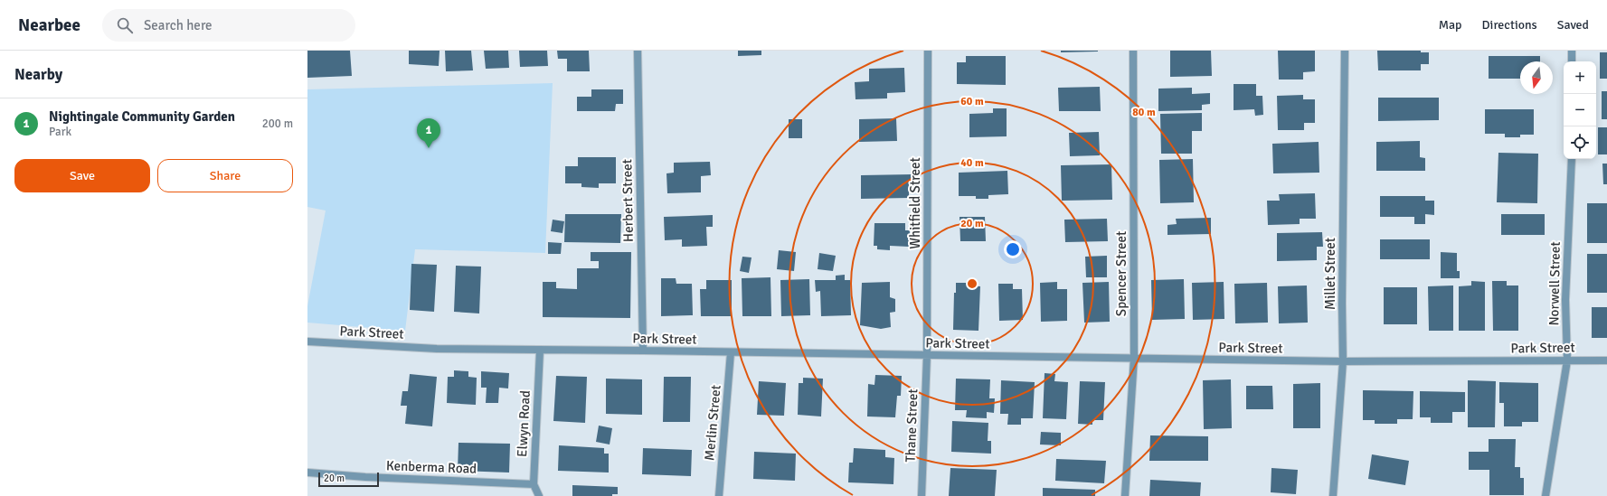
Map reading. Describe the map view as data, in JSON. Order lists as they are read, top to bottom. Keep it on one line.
{"streets":{"street":["Herbert Street","Whitfield Street","Spencer Street","Millet Street","Norwell Street","Park Street","Merlin Street","Elwyn Road","Thane Street","Kenberma Road"]},"crossings":[["Herbert Street","Park Street"],["Whitfield Street","Park Street"],["Whitfield Street","Thane Street"],["Spencer Street","Park Street"],["Millet Street","Park Street"],["Norwell Street","Park Street"],["Park Street","Merlin Street"],["Park Street","Elwyn Road"],["Park Street","Thane Street"],["Elwyn Road","Kenberma Road"]],"scale_bar":"20 m","north":"bottom","page":{"header":"Nearbee","search":"Search here","nav":["Map","Directions","Saved"],"heading":"Nearby","map_buttons":["+","−"],"list":[{"mark":"1","name":"Nightingale Community Garden","note":"Park","value":"200 m"}],"pins":"1","buttons":["Save","Share"],"scale":"20 m"},"rings":["60 m","80 m","40 m","20 m"]}
